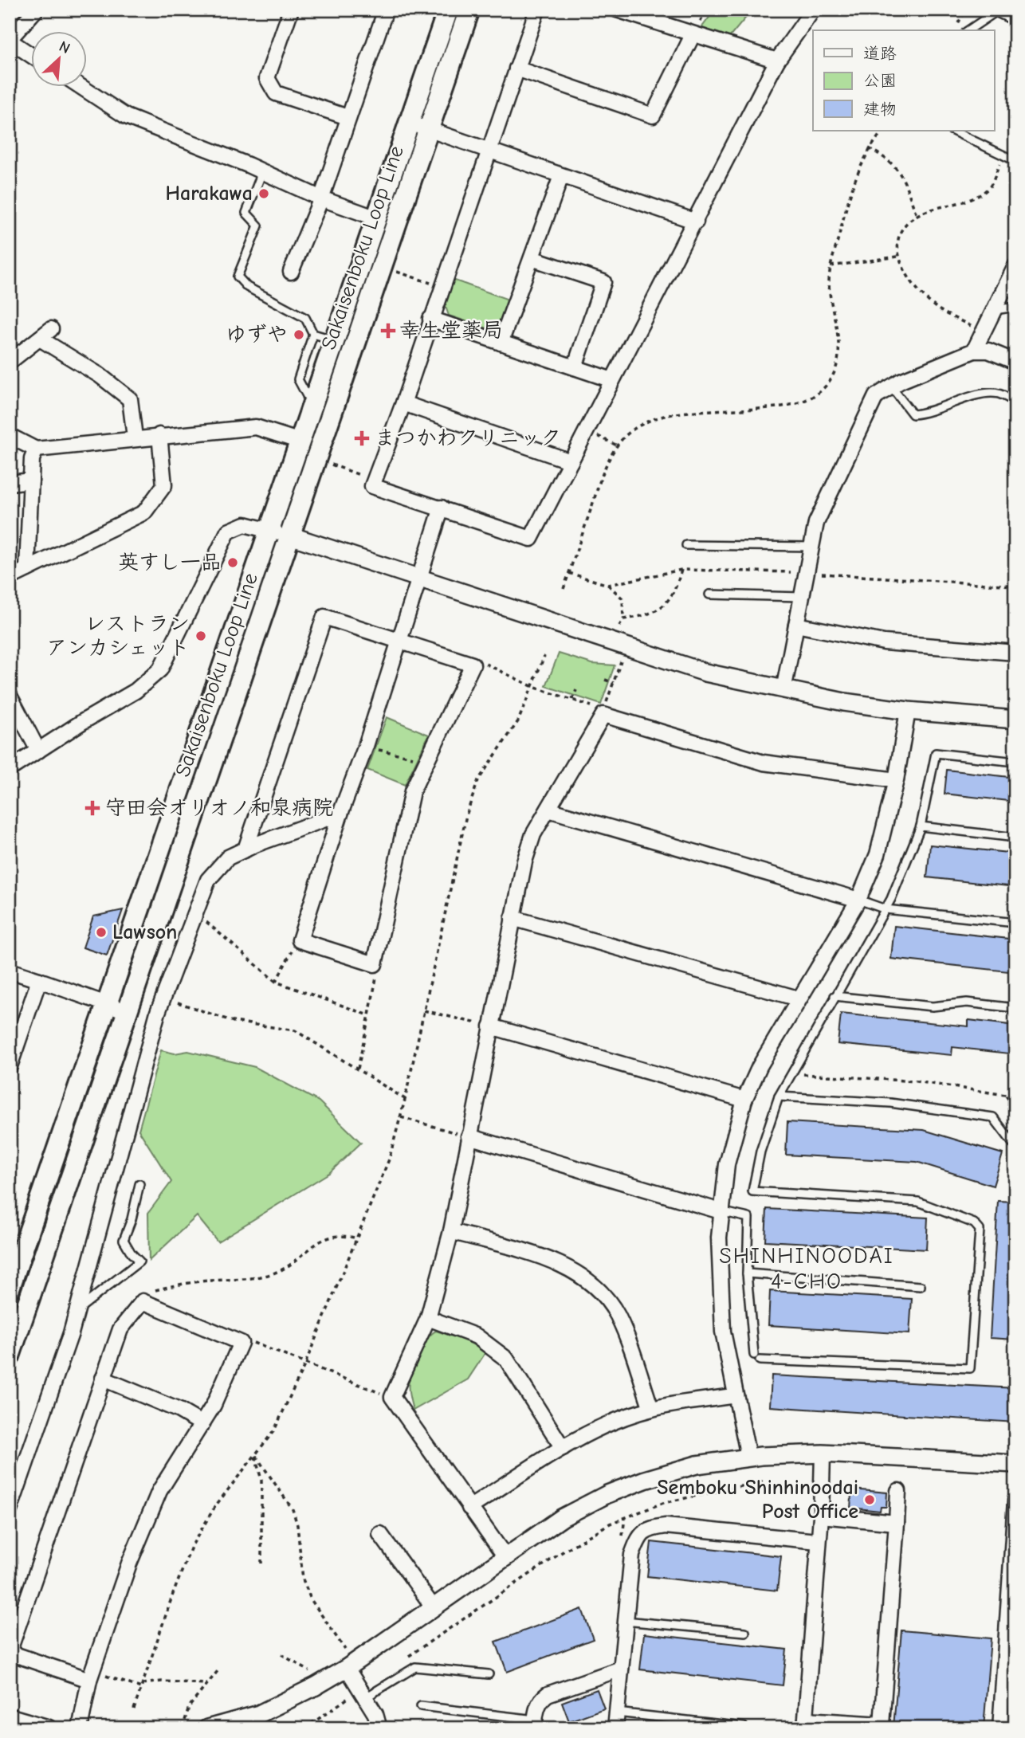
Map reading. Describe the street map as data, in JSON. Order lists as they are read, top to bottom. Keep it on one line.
{"streets":{"main road":["Sakaisenboku Loop Line"]},"districts":["SHINHINOODAI 4-CHO"],"places":{"other":["Harakawa","ゆずや","英すし一品","レストラン アンカシェット","Lawson","Semboku Shinhinoodai Post Office"],"health":["幸生堂薬局","まつかわクリニック","守田会オリオノ和泉病院"]},"legend":["道路","公園","建物"],"north":"top right"}
